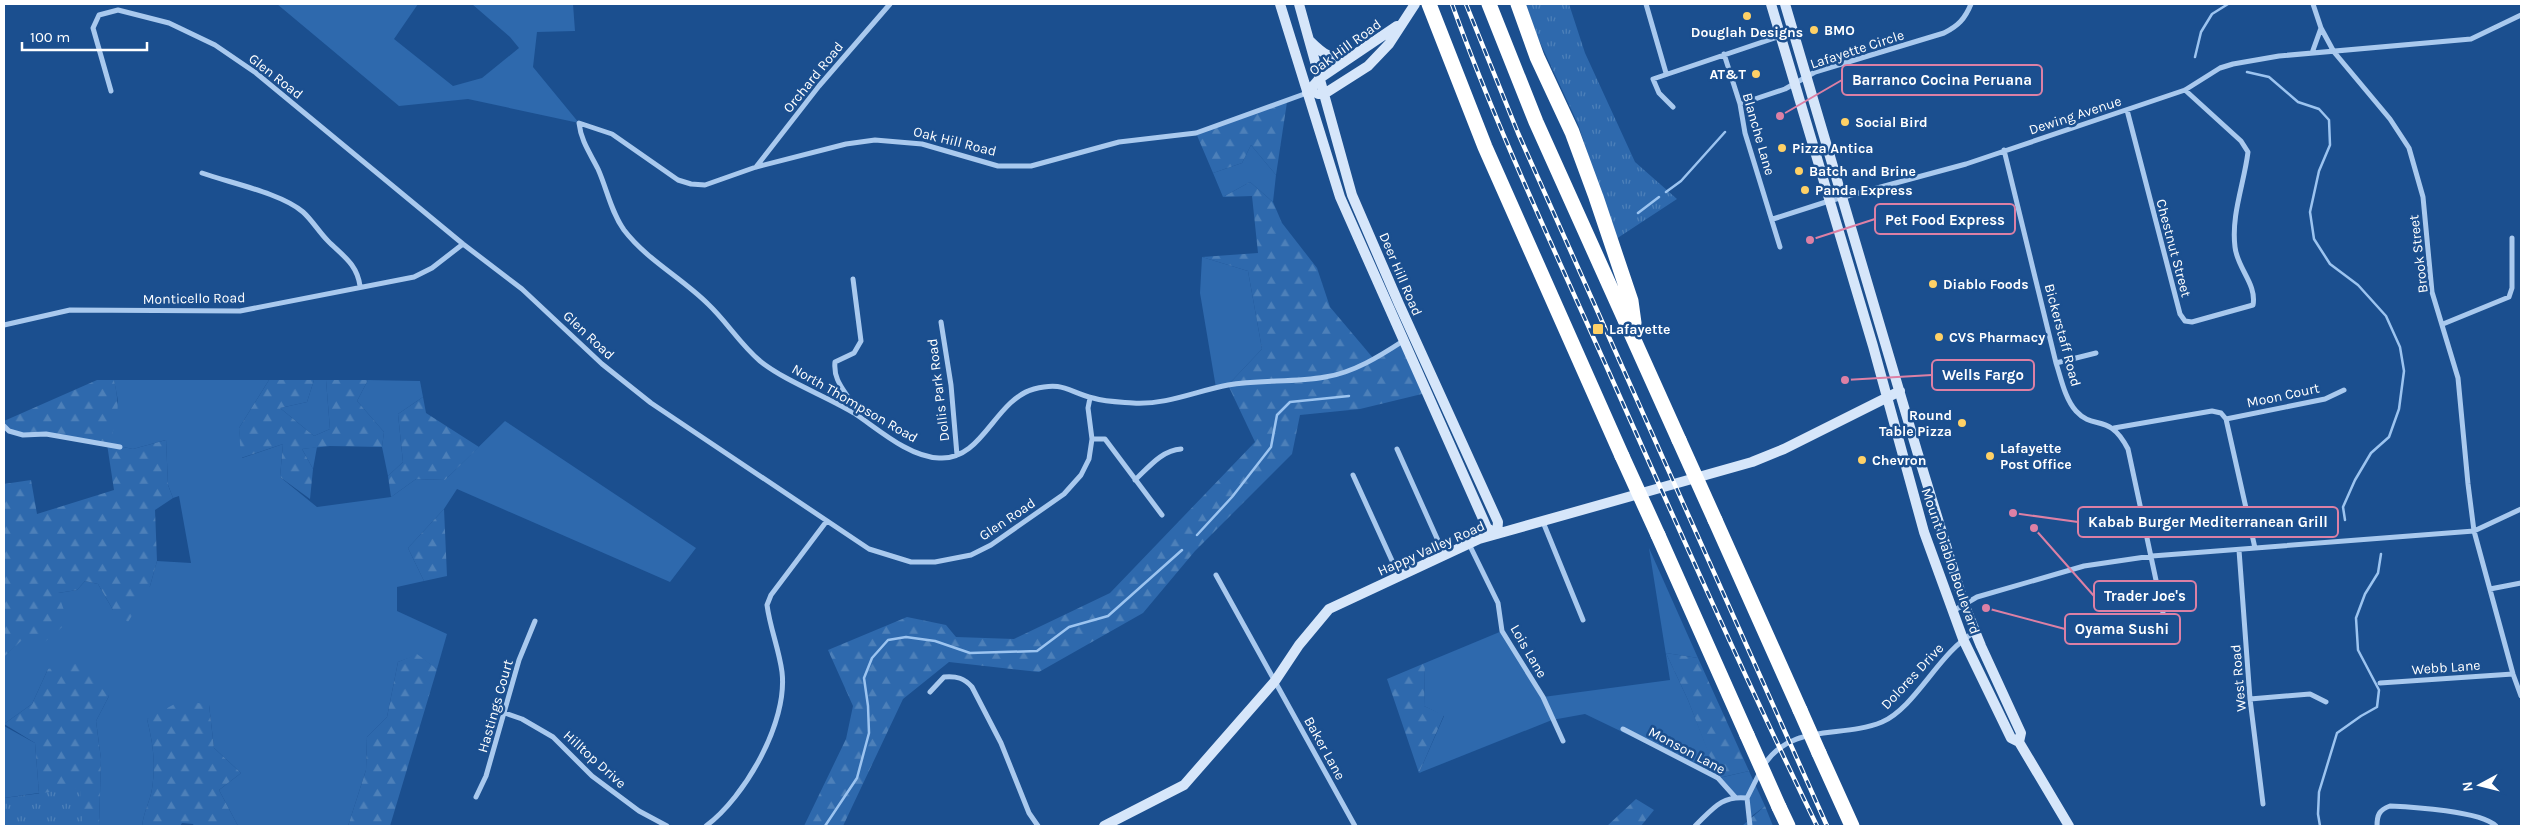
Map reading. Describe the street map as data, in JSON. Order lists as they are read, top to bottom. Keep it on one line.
{"streets":{"street":["Oak Hill Road","Lafayette Circle","Glen Road","Orchard Road","Dewing Avenue","Blanche Lane","Chestnut Street","Brook Street","Deer Hill Road","Monticello Road","Bickerstaff Road","Dollis Park Road","Moon Court","North Thompson Road","Happy Valley Road","Mount Diablo Boulevard","Lois Lane","Webb Lane","Dolores Drive","West Road","Hastings Court","Baker Lane","Monson Lane","Hilltop Drive"]},"crossings":[["Oak Hill Road","Orchard Road"],["Oak Hill Road","Deer Hill Road"],["Oak Hill Road","North Thompson Road"],["Lafayette Circle","Blanche Lane"],["Lafayette Circle","Mount Diablo Boulevard"],["Glen Road","Monticello Road"],["Glen Road","North Thompson Road"],["Dewing Avenue","Chestnut Street"],["Dewing Avenue","Brook Street"],["Dewing Avenue","Bickerstaff Road"],["Dewing Avenue","Mount Diablo Boulevard"],["Brook Street","Webb Lane"],["Deer Hill Road","North Thompson Road"],["Deer Hill Road","Happy Valley Road"],["Dollis Park Road","North Thompson Road"],["Happy Valley Road","Mount Diablo Boulevard"],["Happy Valley Road","Lois Lane"],["Happy Valley Road","Baker Lane"],["Mount Diablo Boulevard","Dolores Drive"],["Hastings Court","Hilltop Drive"]],"places":{"other":["Douglah Designs","BMO","AT&T","Barranco Cocina Peruana","Social Bird","Pizza Antica","Batch and Brine","Panda Express","Pet Food Express","Diablo Foods","CVS Pharmacy","Wells Fargo","Round Table Pizza","Lafayette Post Office","Chevron","Kabab Burger Mediterranean Grill","Trader Joe's","Oyama Sushi"],"transit":["Lafayette"]},"scale_bar":"100 m","north":"left"}
